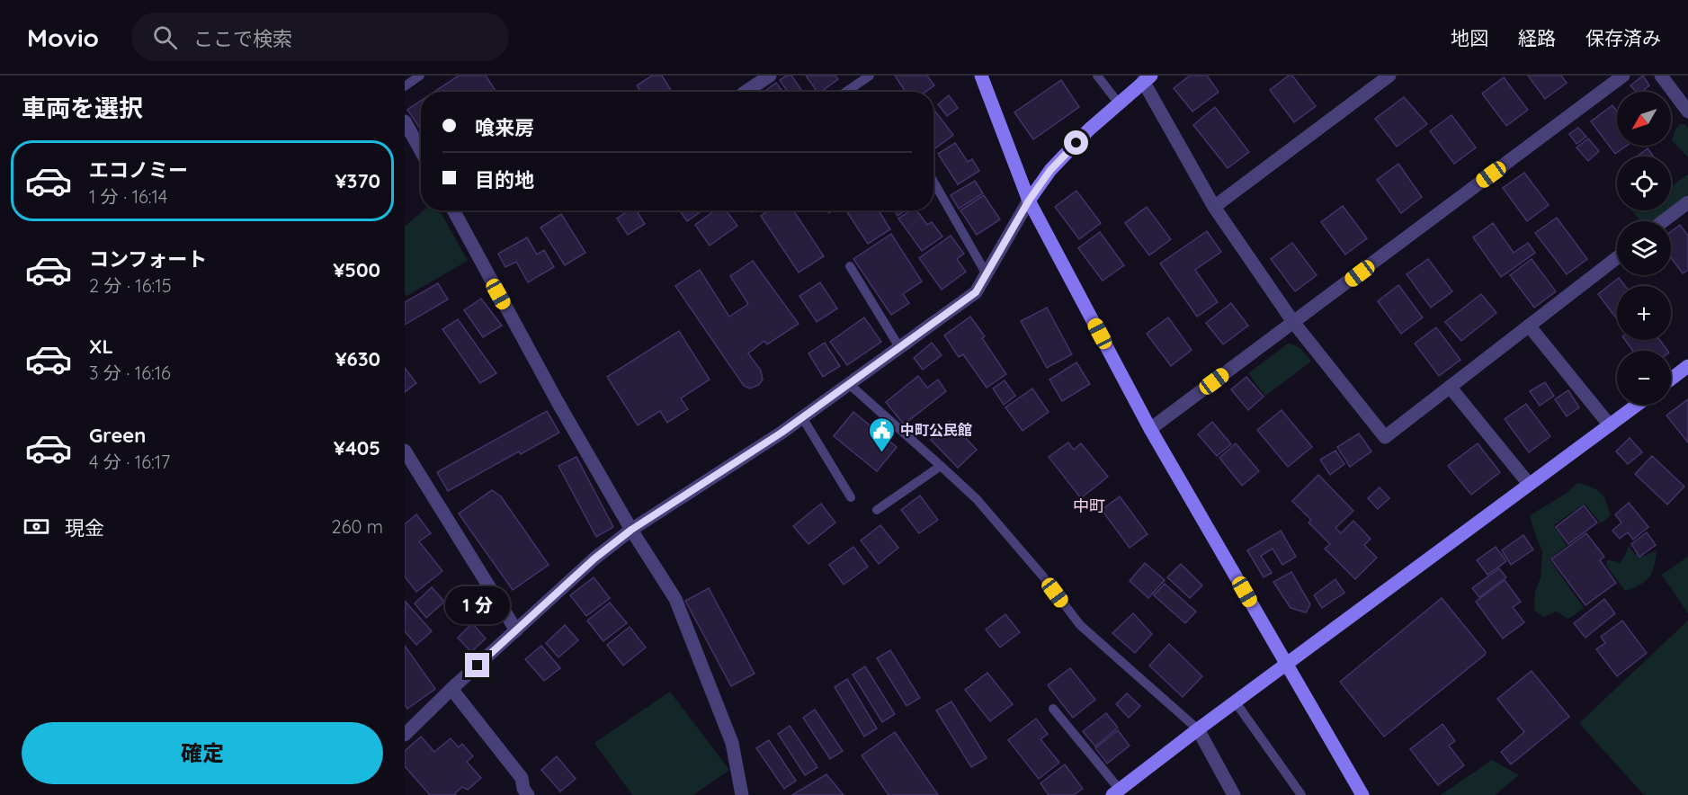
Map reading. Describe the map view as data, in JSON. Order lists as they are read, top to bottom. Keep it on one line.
{"districts":["中町"],"places":{"public building":["中町公民館"]},"north":"bottom left","page":{"header":"Movio","search":"ここで検索","nav":["地図","経路","保存済み"],"heading":"車両を選択","map_buttons":["+","−"],"banner":["喰来房","目的地"],"list":[{"name":"エコノミー","note":"1 分 · 16:14","value":"¥370"},{"name":"コンフォート","note":"2 分 · 16:15","value":"¥500"},{"name":"XL","note":"3 分 · 16:16","value":"¥630"},{"name":"Green","note":"4 分 · 16:17","value":"¥405"}],"pay":["現金","260 m"],"bubble":"1 分","buttons":"確定"}}
